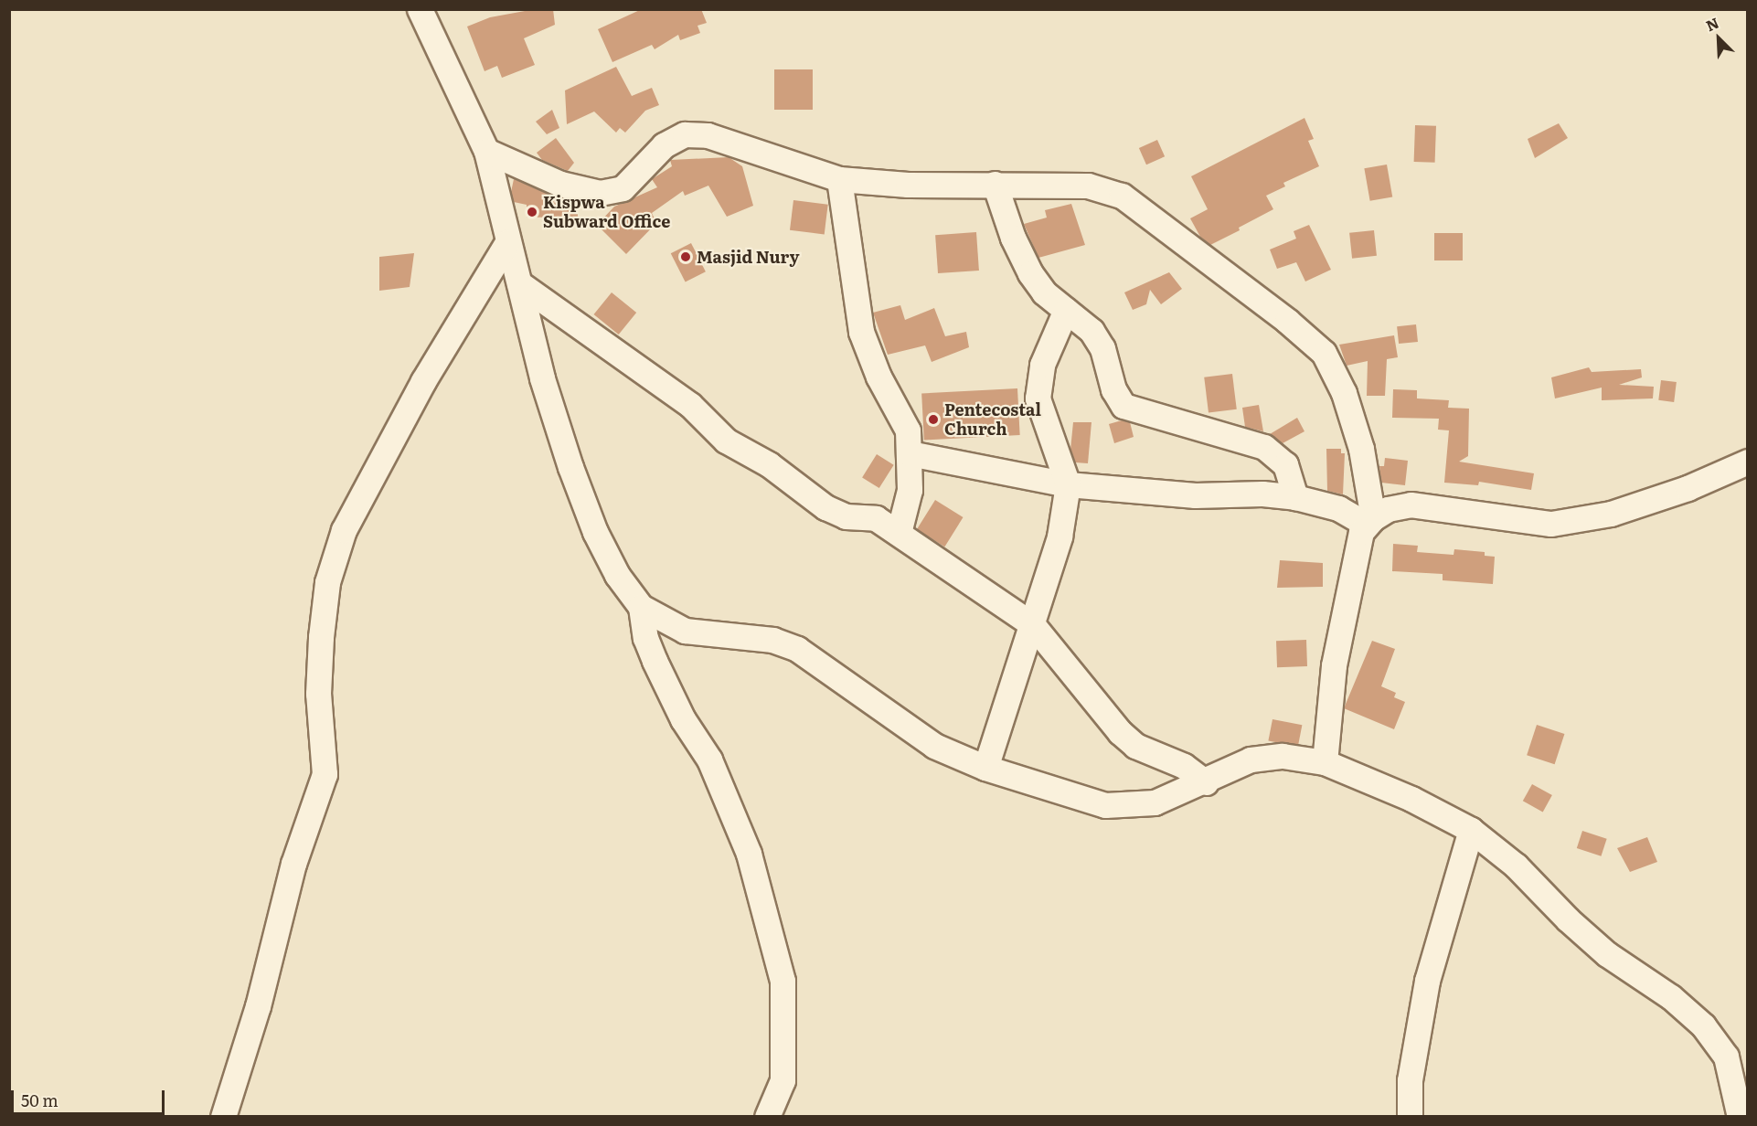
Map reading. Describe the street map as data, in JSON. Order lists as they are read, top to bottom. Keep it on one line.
{"places":["Kispwa Subward Office","Masjid Nury","Pentecostal Church"],"scale_bar":"50 m","north":"top left"}
